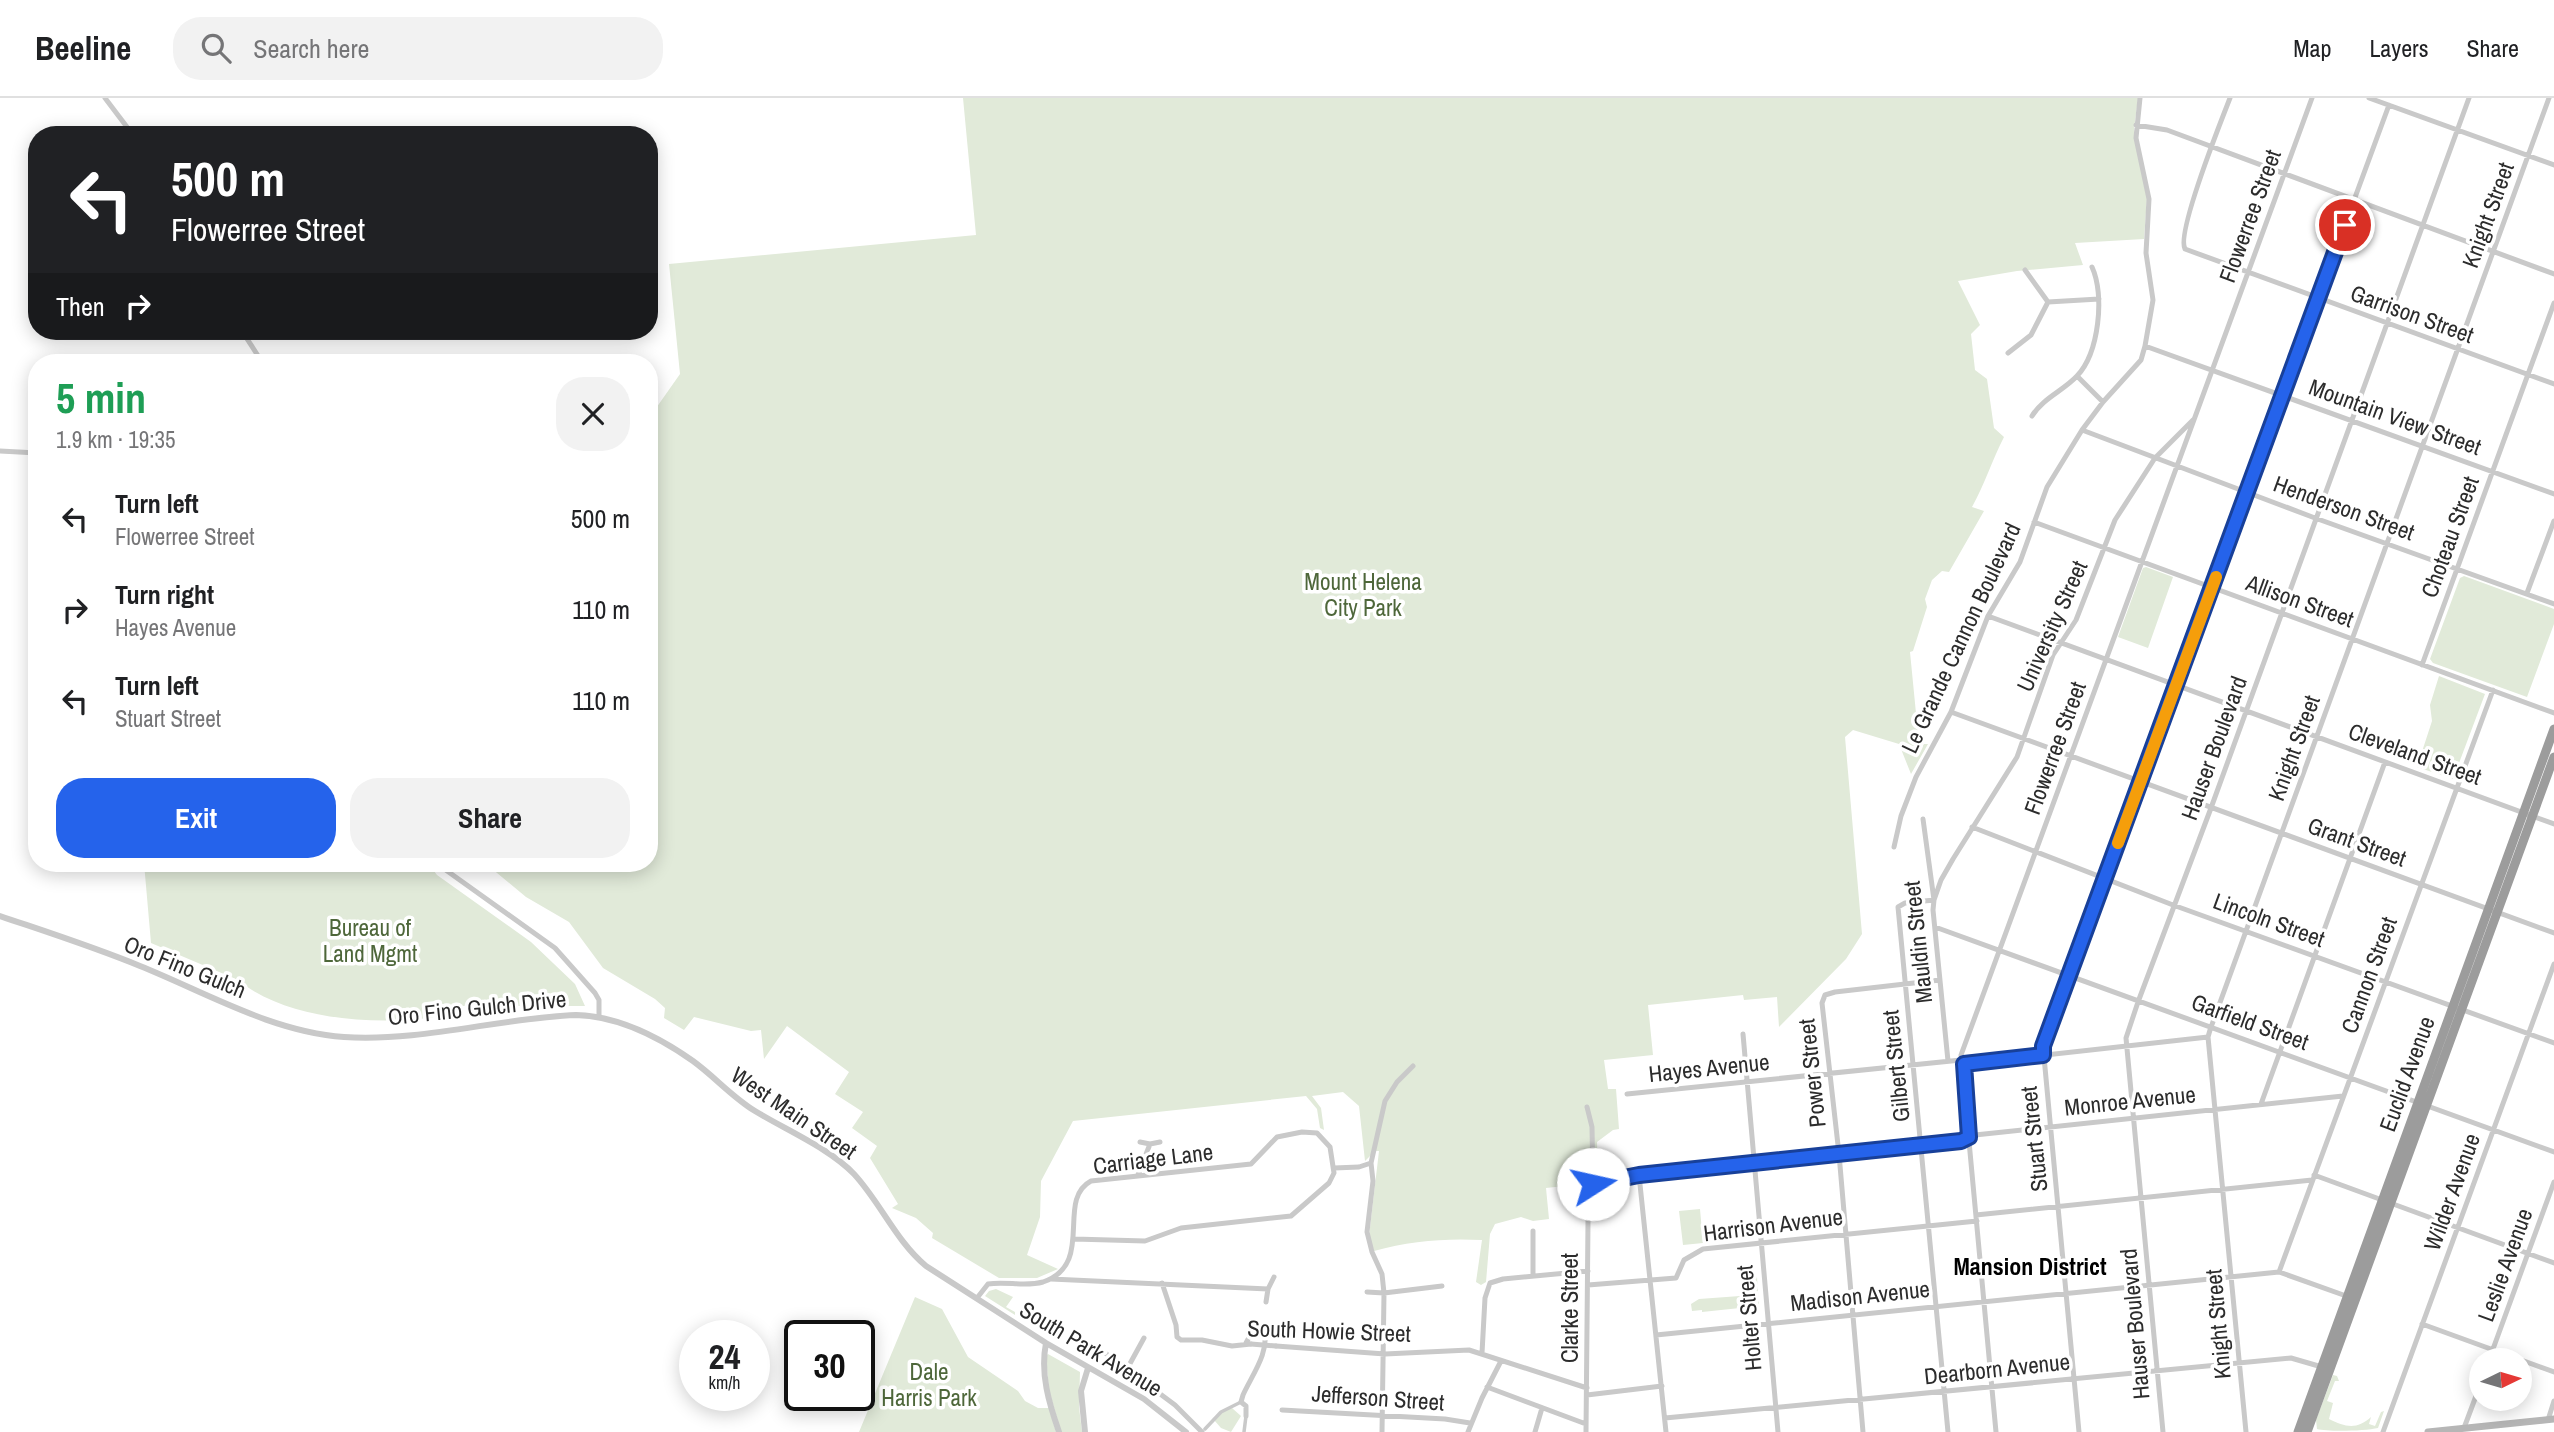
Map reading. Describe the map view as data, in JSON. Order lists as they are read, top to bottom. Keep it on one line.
{"streets":{"highway":["Euclid Avenue"],"street":["Knight Street","Flowerree Street","Garrison Street","Mountain View Street","Henderson Street","Choteau Street","Allison Street","University Street","Le Grande Cannon Boulevard","Hauser Boulevard","Cleveland Street","Grant Street","Lincoln Street","Mauldin Street","Oro Fino Gulch","Cannon Street","Oro Fino Gulch Drive","Garfield Street","Gilbert Street","Hayes Avenue","Power Street","Monroe Avenue","West Main Street","Stuart Street","Carriage Lane","Wilder Avenue","Harrison Avenue","Leslie Avenue","Madison Avenue","Clarke Street","Holter Street","South Howie Street","South Park Avenue","Dearborn Avenue","Jefferson Street"]},"crossings":[["Knight Street","Garrison Street"],["Knight Street","Mountain View Street"],["Knight Street","Henderson Street"],["Knight Street","Allison Street"],["Knight Street","Cleveland Street"],["Knight Street","Grant Street"],["Knight Street","Lincoln Street"],["Knight Street","Garfield Street"],["Knight Street","Hayes Avenue"],["Knight Street","Monroe Avenue"],["Knight Street","Harrison Avenue"],["Knight Street","Madison Avenue"],["Knight Street","Dearborn Avenue"],["Flowerree Street","Garrison Street"],["Flowerree Street","Mountain View Street"],["Flowerree Street","Henderson Street"],["Flowerree Street","Allison Street"],["Flowerree Street","University Street"],["Flowerree Street","Cleveland Street"],["Flowerree Street","Grant Street"],["Flowerree Street","Lincoln Street"],["Flowerree Street","Garfield Street"],["Flowerree Street","Hayes Avenue"],["Flowerree Street","Monroe Avenue"],["Flowerree Street","Harrison Avenue"],["Flowerree Street","Madison Avenue"],["Flowerree Street","Dearborn Avenue"],["Garrison Street","Choteau Street"],["Garrison Street","Hauser Boulevard"],["Garrison Street","Stuart Street"],["Mountain View Street","Choteau Street"],["Mountain View Street","Le Grande Cannon Boulevard"],["Mountain View Street","Hauser Boulevard"],["Mountain View Street","Stuart Street"],["Henderson Street","Choteau Street"],["Henderson Street","University Street"],["Henderson Street","Le Grande Cannon Boulevard"],["Henderson Street","Hauser Boulevard"],["Henderson Street","Stuart Street"],["Choteau Street","Allison Street"],["Allison Street","University Street"],["Allison Street","Le Grande Cannon Boulevard"],["Allison Street","Hauser Boulevard"],["Allison Street","Cannon Street"],["Allison Street","Stuart Street"],["University Street","Cleveland Street"],["University Street","Grant Street"],["University Street","Lincoln Street"],["University Street","Mauldin Street"],["University Street","Gilbert Street"],["Le Grande Cannon Boulevard","Cleveland Street"],["Le Grande Cannon Boulevard","Grant Street"],["Hauser Boulevard","Cleveland Street"],["Hauser Boulevard","Grant Street"],["Hauser Boulevard","Lincoln Street"],["Hauser Boulevard","Garfield Street"],["Hauser Boulevard","Hayes Avenue"],["Hauser Boulevard","Monroe Avenue"],["Hauser Boulevard","Harrison Avenue"],["Hauser Boulevard","Madison Avenue"],["Hauser Boulevard","Dearborn Avenue"],["Cleveland Street","Cannon Street"],["Cleveland Street","Euclid Avenue"],["Cleveland Street","Stuart Street"],["Grant Street","Cannon Street"],["Grant Street","Euclid Avenue"],["Grant Street","Stuart Street"],["Lincoln Street","Cannon Street"],["Lincoln Street","Euclid Avenue"],["Lincoln Street","Stuart Street"],["Lincoln Street","Wilder Avenue"],["Mauldin Street","Garfield Street"],["Mauldin Street","Gilbert Street"],["Mauldin Street","Hayes Avenue"],["Oro Fino Gulch","Oro Fino Gulch Drive"],["Cannon Street","Garfield Street"],["Cannon Street","Monroe Avenue"],["Cannon Street","Harrison Avenue"],["Cannon Street","Madison Avenue"],["Oro Fino Gulch Drive","West Main Street"],["Garfield Street","Euclid Avenue"],["Garfield Street","Stuart Street"],["Garfield Street","Wilder Avenue"],["Gilbert Street","Hayes Avenue"],["Gilbert Street","Power Street"],["Gilbert Street","Monroe Avenue"],["Gilbert Street","Harrison Avenue"],["Gilbert Street","Madison Avenue"],["Gilbert Street","Dearborn Avenue"],["Hayes Avenue","Power Street"],["Hayes Avenue","Stuart Street"],["Hayes Avenue","Holter Street"],["Power Street","Monroe Avenue"],["Power Street","Harrison Avenue"],["Power Street","Madison Avenue"],["Power Street","Dearborn Avenue"],["Euclid Avenue","Harrison Avenue"],["Euclid Avenue","Madison Avenue"],["Euclid Avenue","Dearborn Avenue"],["Monroe Avenue","Stuart Street"],["Monroe Avenue","Clarke Street"],["Monroe Avenue","Holter Street"],["West Main Street","South Park Avenue"],["Stuart Street","Harrison Avenue"],["Stuart Street","Madison Avenue"],["Stuart Street","Dearborn Avenue"],["Wilder Avenue","Harrison Avenue"],["Harrison Avenue","Leslie Avenue"],["Harrison Avenue","Clarke Street"],["Harrison Avenue","Holter Street"],["Madison Avenue","Holter Street"],["Clarke Street","South Howie Street"],["Holter Street","Dearborn Avenue"]],"districts":["Mansion District"],"parks":["Mount Helena City Park","Bureau of Land Mgmt","Dale Harris Park"],"north":"right","page":{"header":"Beeline","search":"Search here","nav":["Map","Layers","Share"],"turn":["500 m","Flowerree Street"],"then":"Then","heading":["5 min","1.9 km · 19:35"],"list":[{"name":"Turn left","note":"Flowerree Street","value":"500 m"},{"name":"Turn right","note":"Hayes Avenue","value":"110 m"},{"name":"Turn left","note":"Stuart Street","value":"110 m"}],"buttons":["Exit","Share"],"speed":"24 km/h","limit":"30"}}
